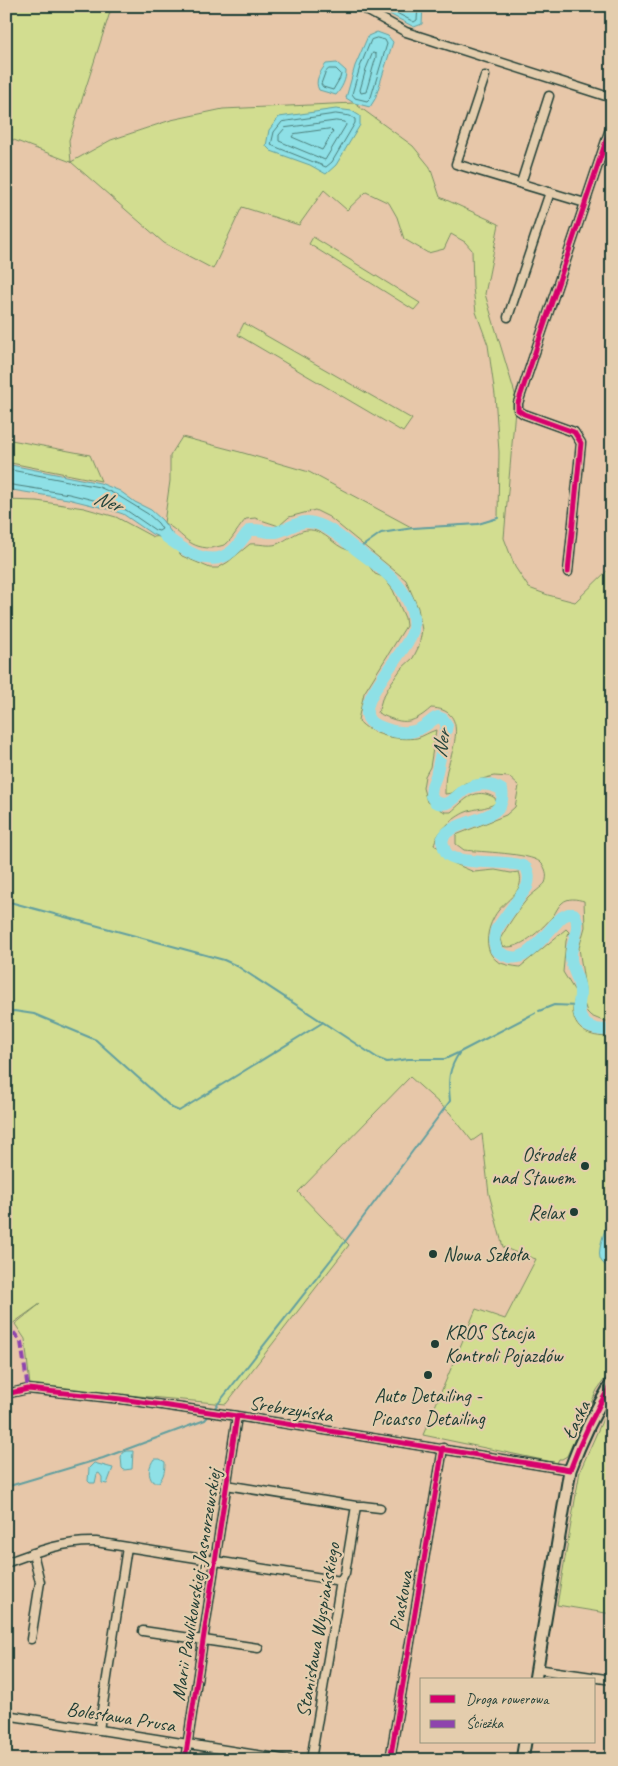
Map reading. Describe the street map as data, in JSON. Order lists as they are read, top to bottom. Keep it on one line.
{"streets":{"main road":["Łaska"],"street":["Srebrzyńska","Marii Pawlikowskiej-Jasnorzewskiej","Piaskowa","Stanisława Wyspiańskiego","Bolesława Prusa"]},"crossings":[["Srebrzyńska","Łaska"],["Srebrzyńska","Marii Pawlikowskiej-Jasnorzewskiej"],["Srebrzyńska","Piaskowa"],["Marii Pawlikowskiej-Jasnorzewskiej","Bolesława Prusa"]],"water":["Ner"],"places":["Ośrodek nad Stawem","Relax","Nowa Szkoła","KROS Stacja Kontroli Pojazdów","Auto Detailing - Picasso Detailing"],"legend":["Droga rowerowa","Ścieżka"]}
